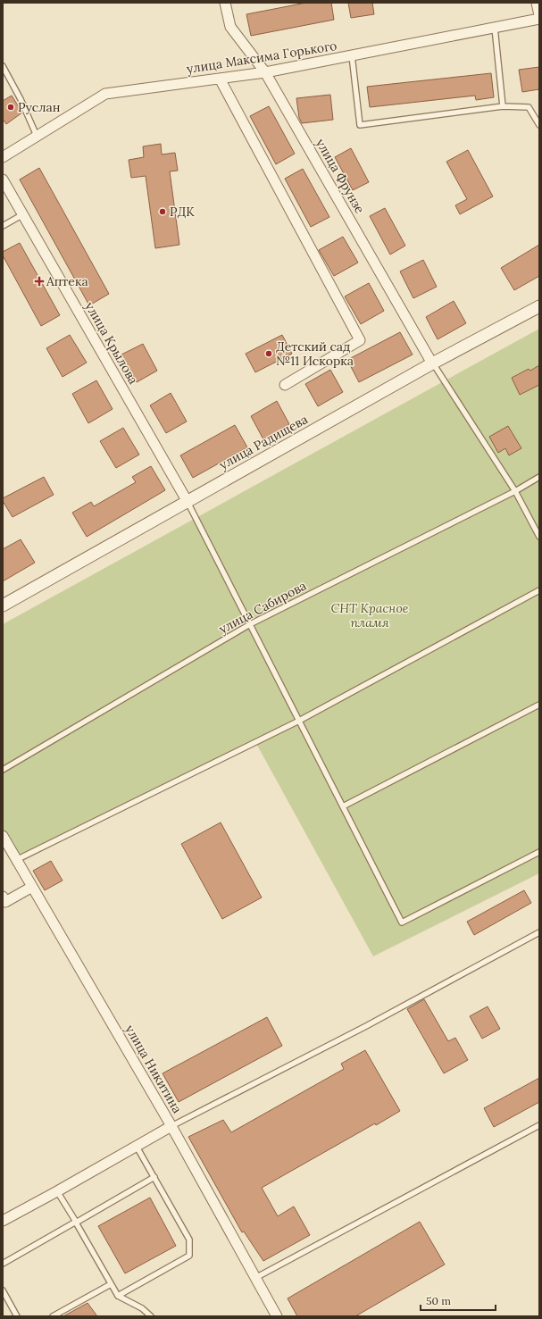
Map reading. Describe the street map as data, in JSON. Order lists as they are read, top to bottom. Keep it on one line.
{"streets":{"street":["улица Максима Горького","улица Фрунзе","улица Крылова","улица Радищева","улица Никитина"],"lane":["улица Сабирова"]},"crossings":[["улица Максима Горького","улица Фрунзе"],["улица Фрунзе","улица Радищева"],["улица Крылова","улица Радищева"]],"parks":["СНТ Красное пламя"],"places":{"other":["Руслан","РДК","Детский сад №11 Искорка"],"health":["Аптека"]},"scale_bar":"50 m"}
